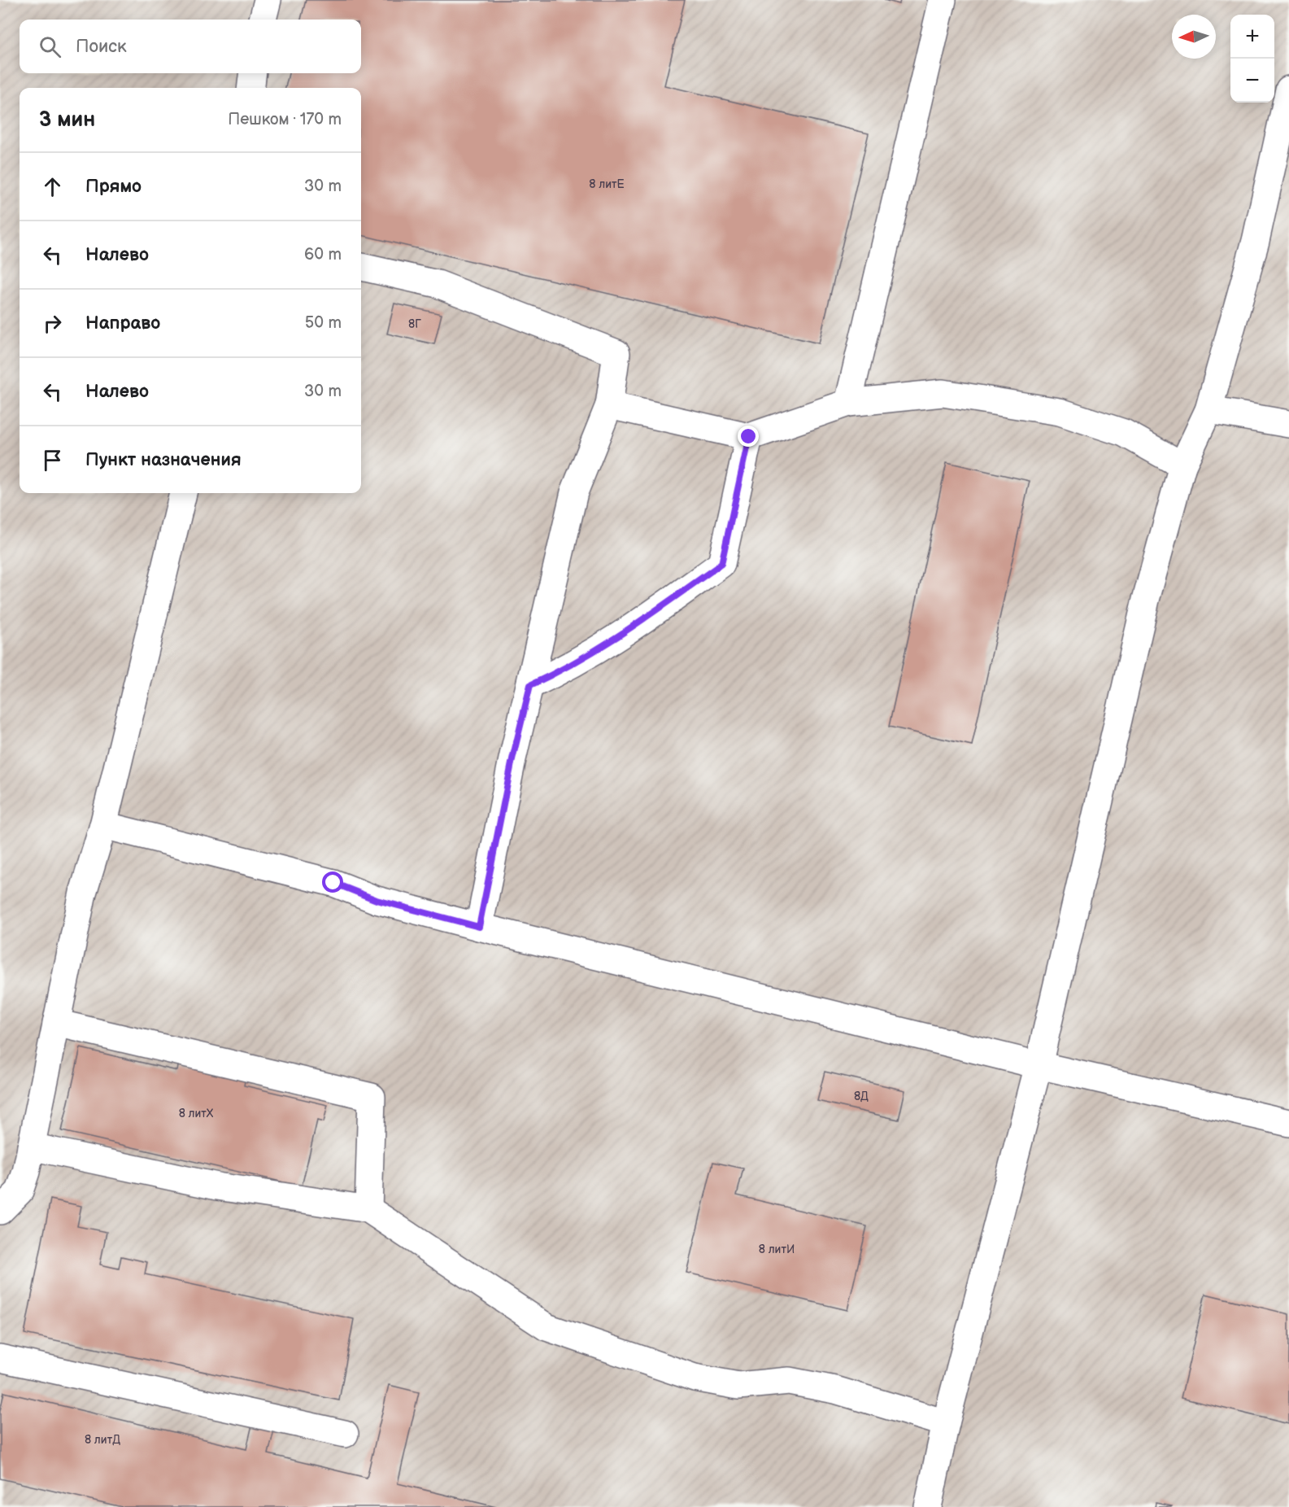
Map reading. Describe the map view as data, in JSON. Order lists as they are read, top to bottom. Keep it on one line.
{"house_numbers":["8 литЕ","8Г","8Д","8 литХ","8 литИ","8 литД"],"north":"left","page":{"map_buttons":["+","−"],"search":"Поиск","heading":["3 мин","Пешком · 170 m"],"list":[["Прямо","30 m"],["Налево","60 m"],["Направо","50 m"],["Налево","30 m"],"Пункт назначения"]}}
